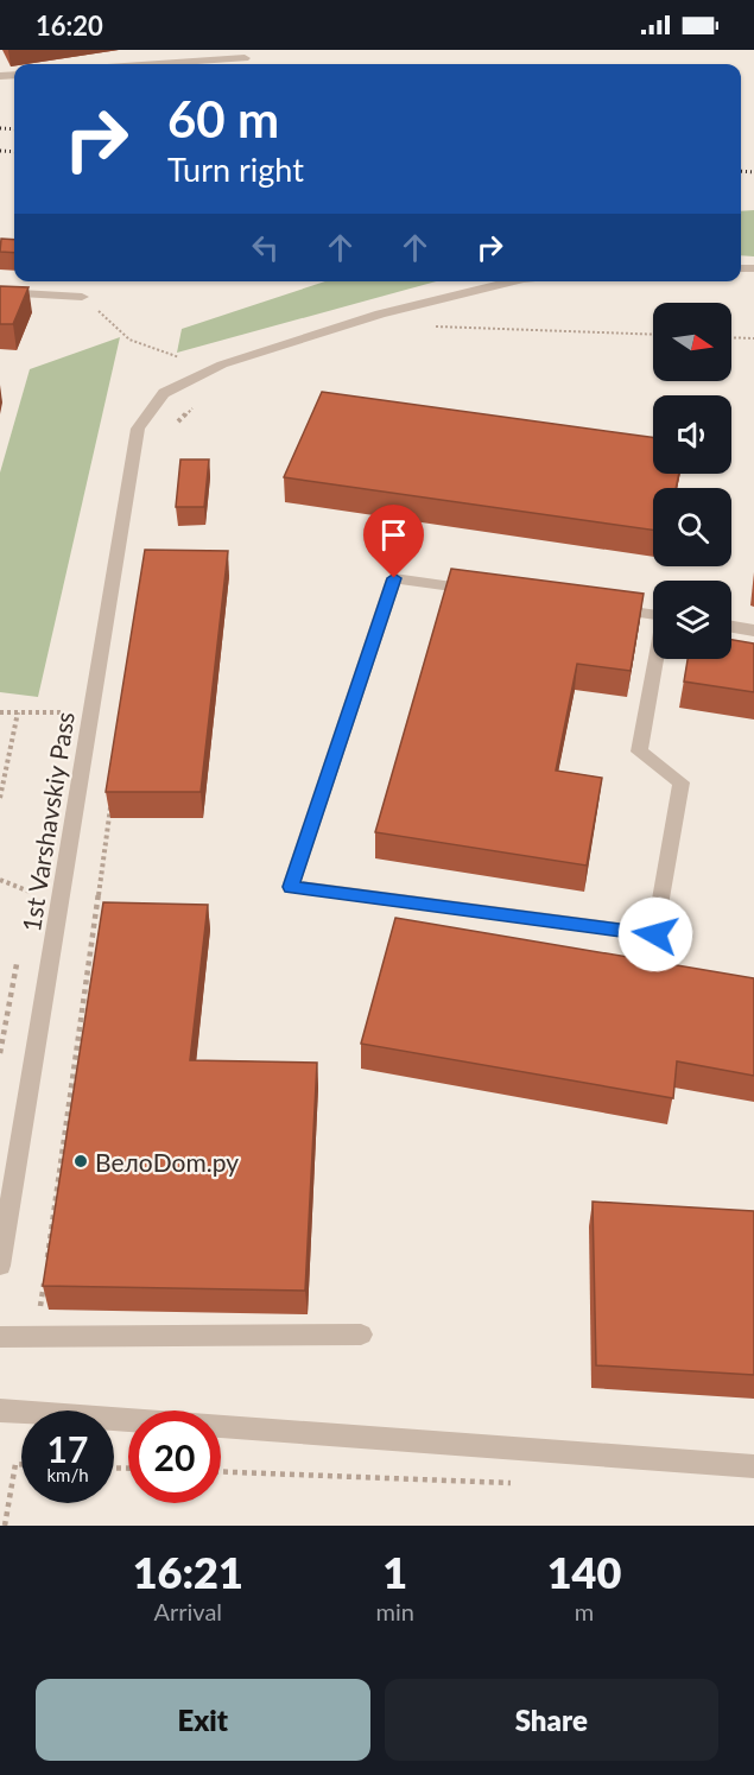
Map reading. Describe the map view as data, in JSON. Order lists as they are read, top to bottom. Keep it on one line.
{"streets":{"street":["1st Varshavskiy Pass"]},"places":["ВелоDom.ру"],"north":"right","page":{"status":"16:20","turn":["60 m","Turn right"],"speed":"17 km/h","limit":"20","eta":["16:21","Arrival","1","min","140","m"],"buttons":["Exit","Share"]}}
